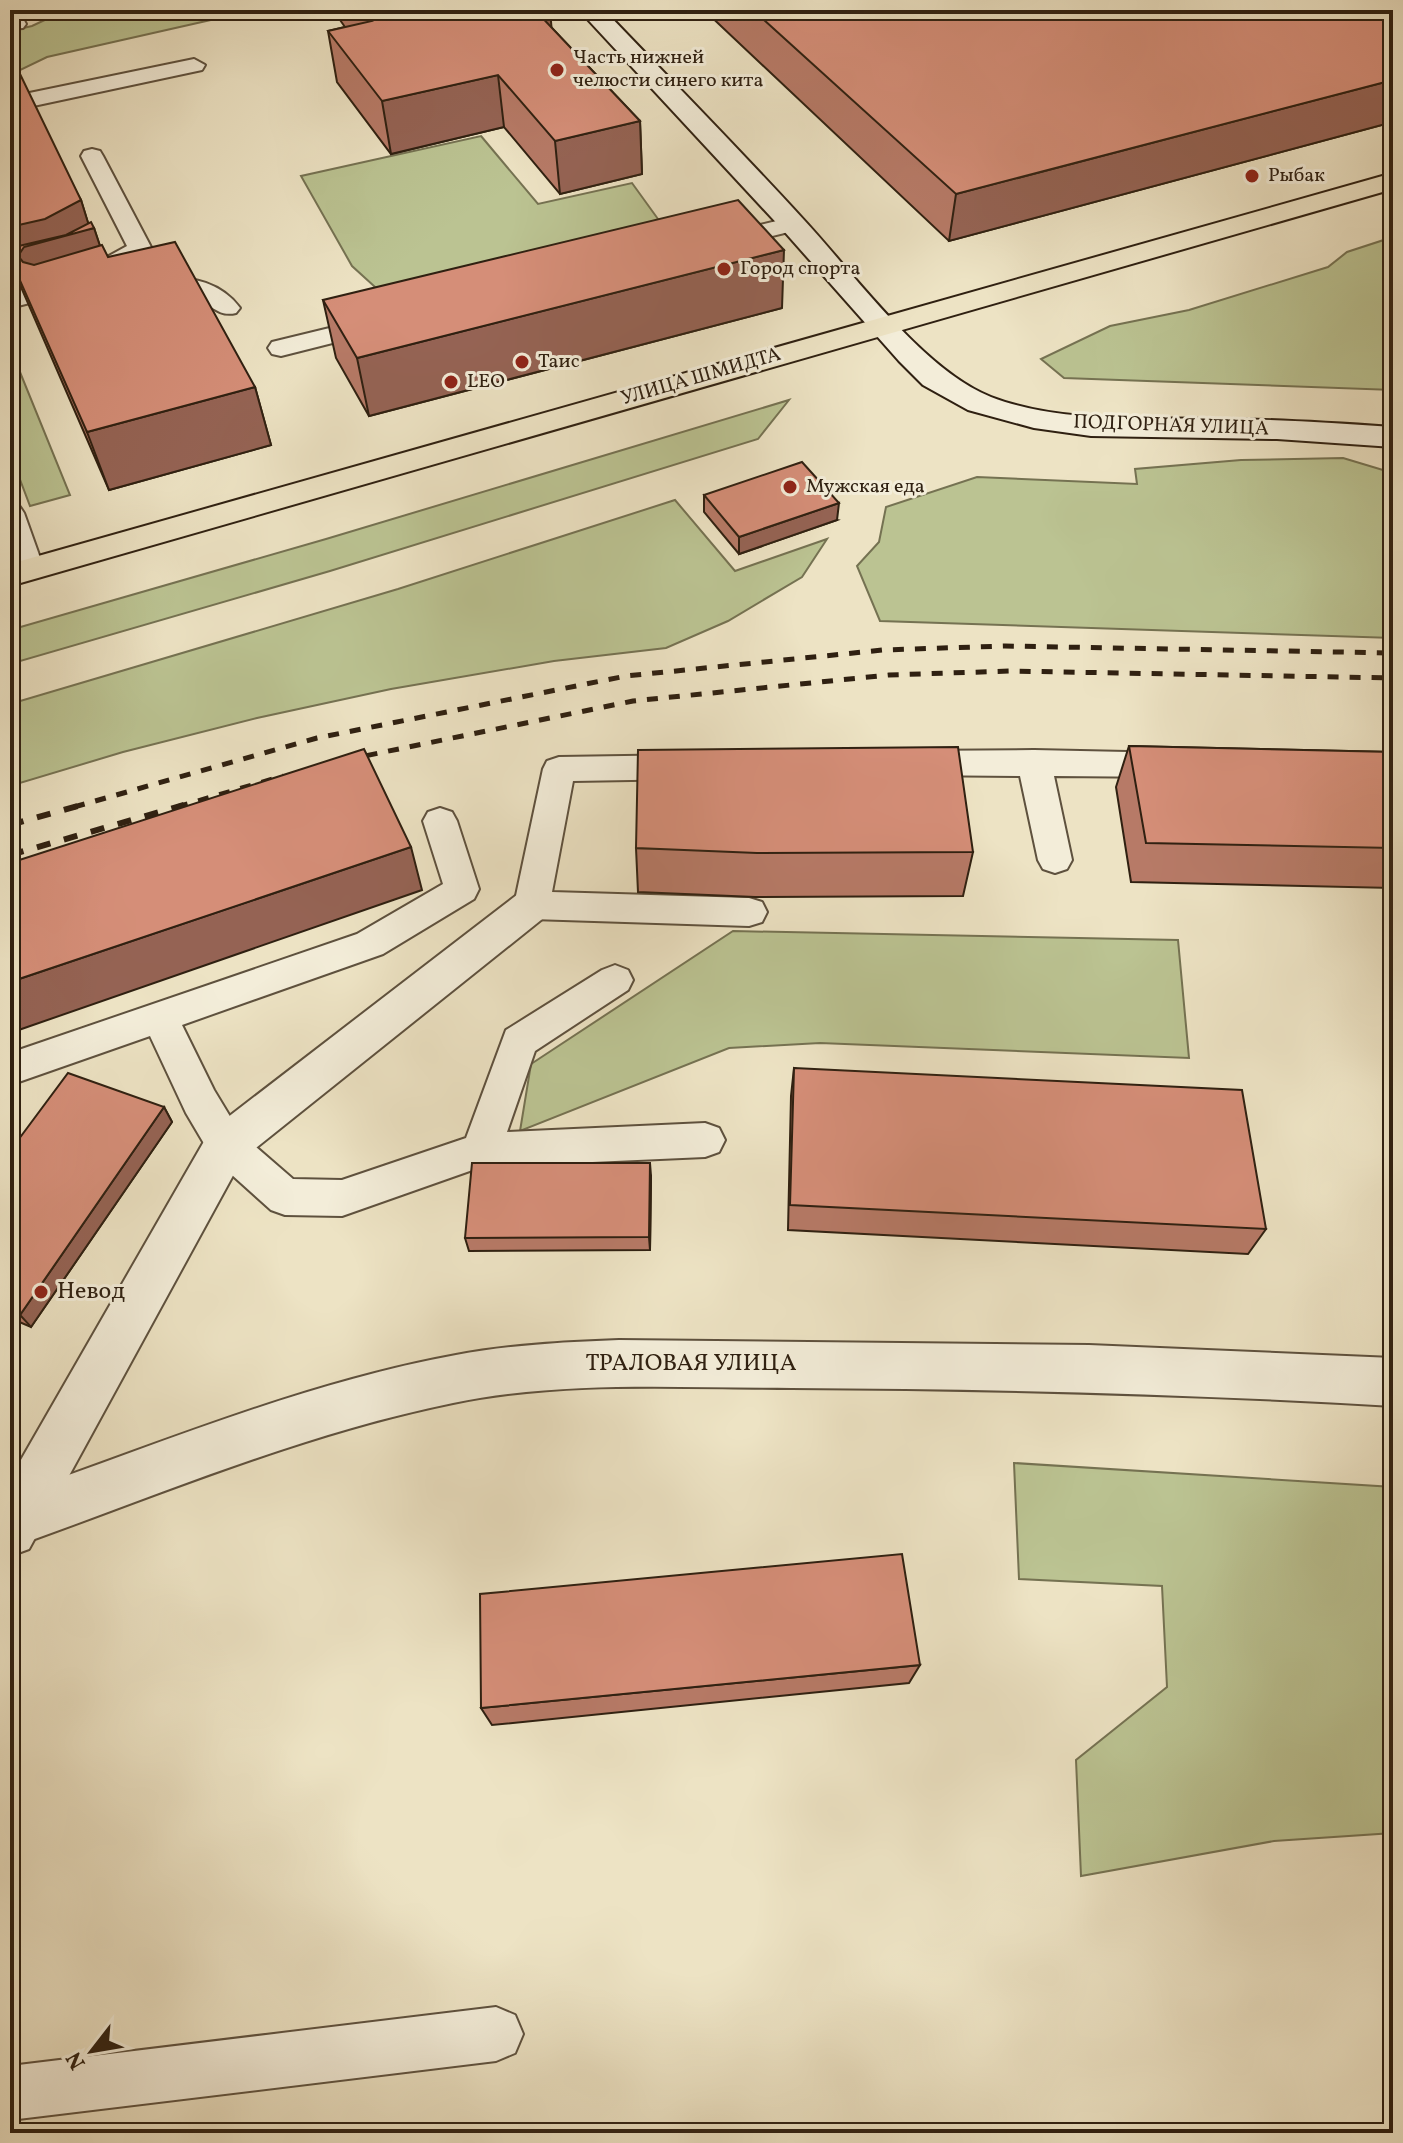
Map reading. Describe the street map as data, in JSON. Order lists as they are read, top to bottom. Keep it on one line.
{"streets":{"main road":["УЛИЦА ШМИДТА"],"street":["ПОДГОРНАЯ УЛИЦА","ТРАЛОВАЯ УЛИЦА"]},"crossings":[["УЛИЦА ШМИДТА","ПОДГОРНАЯ УЛИЦА"]],"places":["Часть нижней челюсти синего кита","Рыбак","Город спорта","Таис","LEO","Мужская еда","Невод"],"north":"bottom left"}
